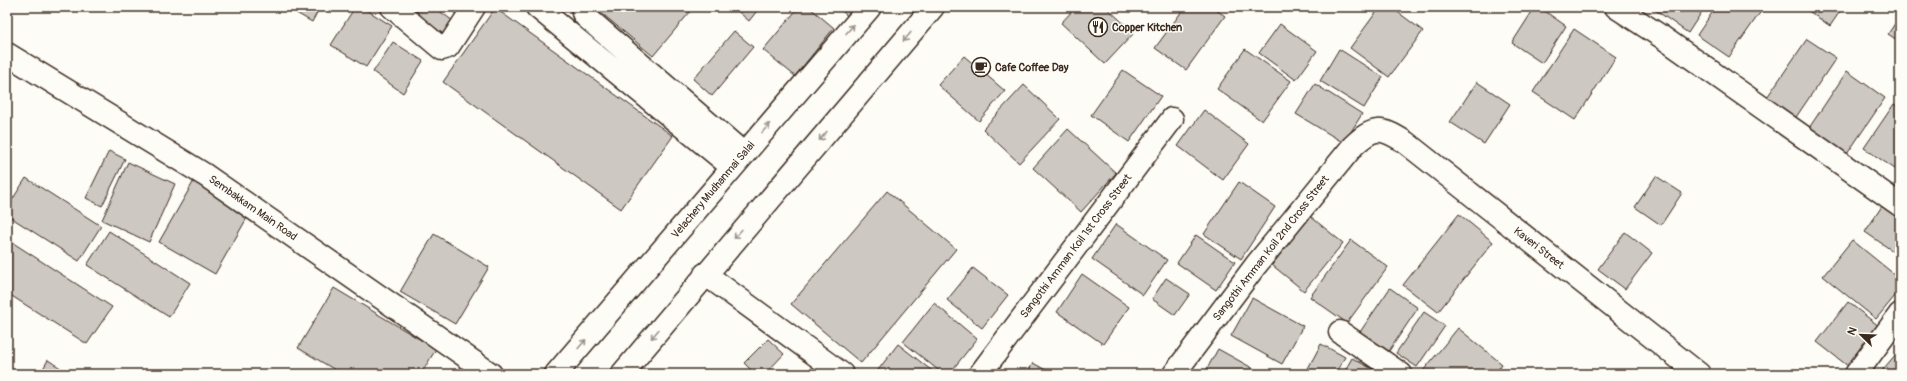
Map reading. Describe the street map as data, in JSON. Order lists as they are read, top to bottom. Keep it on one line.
{"streets":{"street":["Velachery Mudhanmai Salai","Sembakkam Main Road","Sangothi Amman Koil 1st Cross Street","Sangothi Amman Koil 2nd Cross Street","Kaveri Street"]},"crossings":[["Sangothi Amman Koil 2nd Cross Street","Kaveri Street"]],"places":{"restaurant":["Copper Kitchen"],"cafe":["Cafe Coffee Day"]},"north":"top left"}
